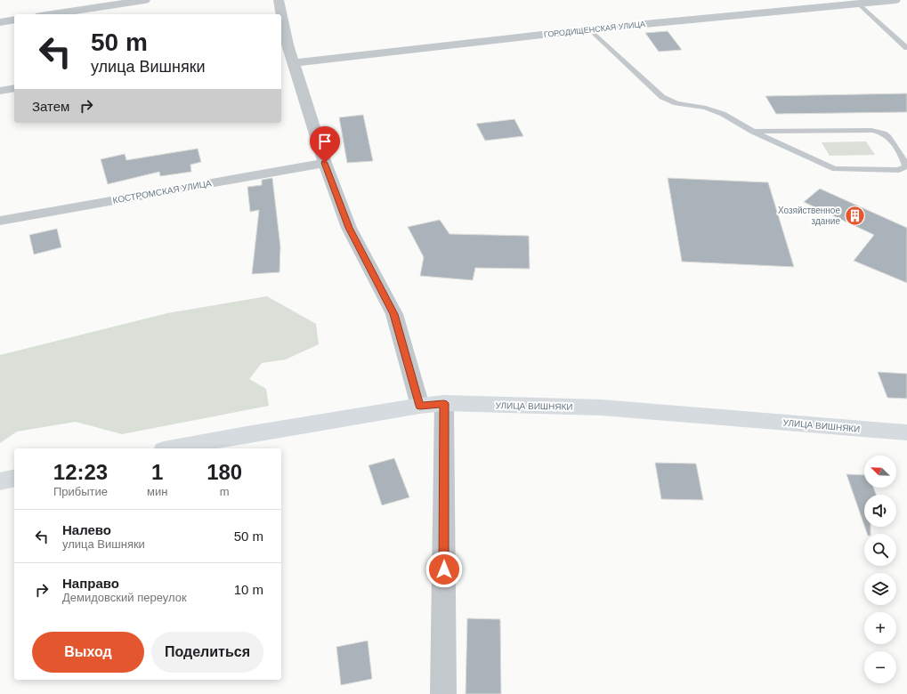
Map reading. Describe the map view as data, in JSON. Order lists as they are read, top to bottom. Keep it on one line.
{"streets":{"street":["ГОРОДИЩЕНСКАЯ УЛИЦА","КОСТРОМСКАЯ УЛИЦА","УЛИЦА ВИШНЯКИ"]},"places":{"building":["Хозяйственное здание"]},"north":"top left","page":{"turn":["50 m","улица Вишняки"],"then":"Затем","eta":["12:23","Прибытие","1","мин","180","m"],"map_buttons":["+","−"],"list":[{"name":"Налево","note":"улица Вишняки","value":"50 m"},{"name":"Направо","note":"Демидовский переулок","value":"10 m"}],"buttons":["Выход","Поделиться"]}}
